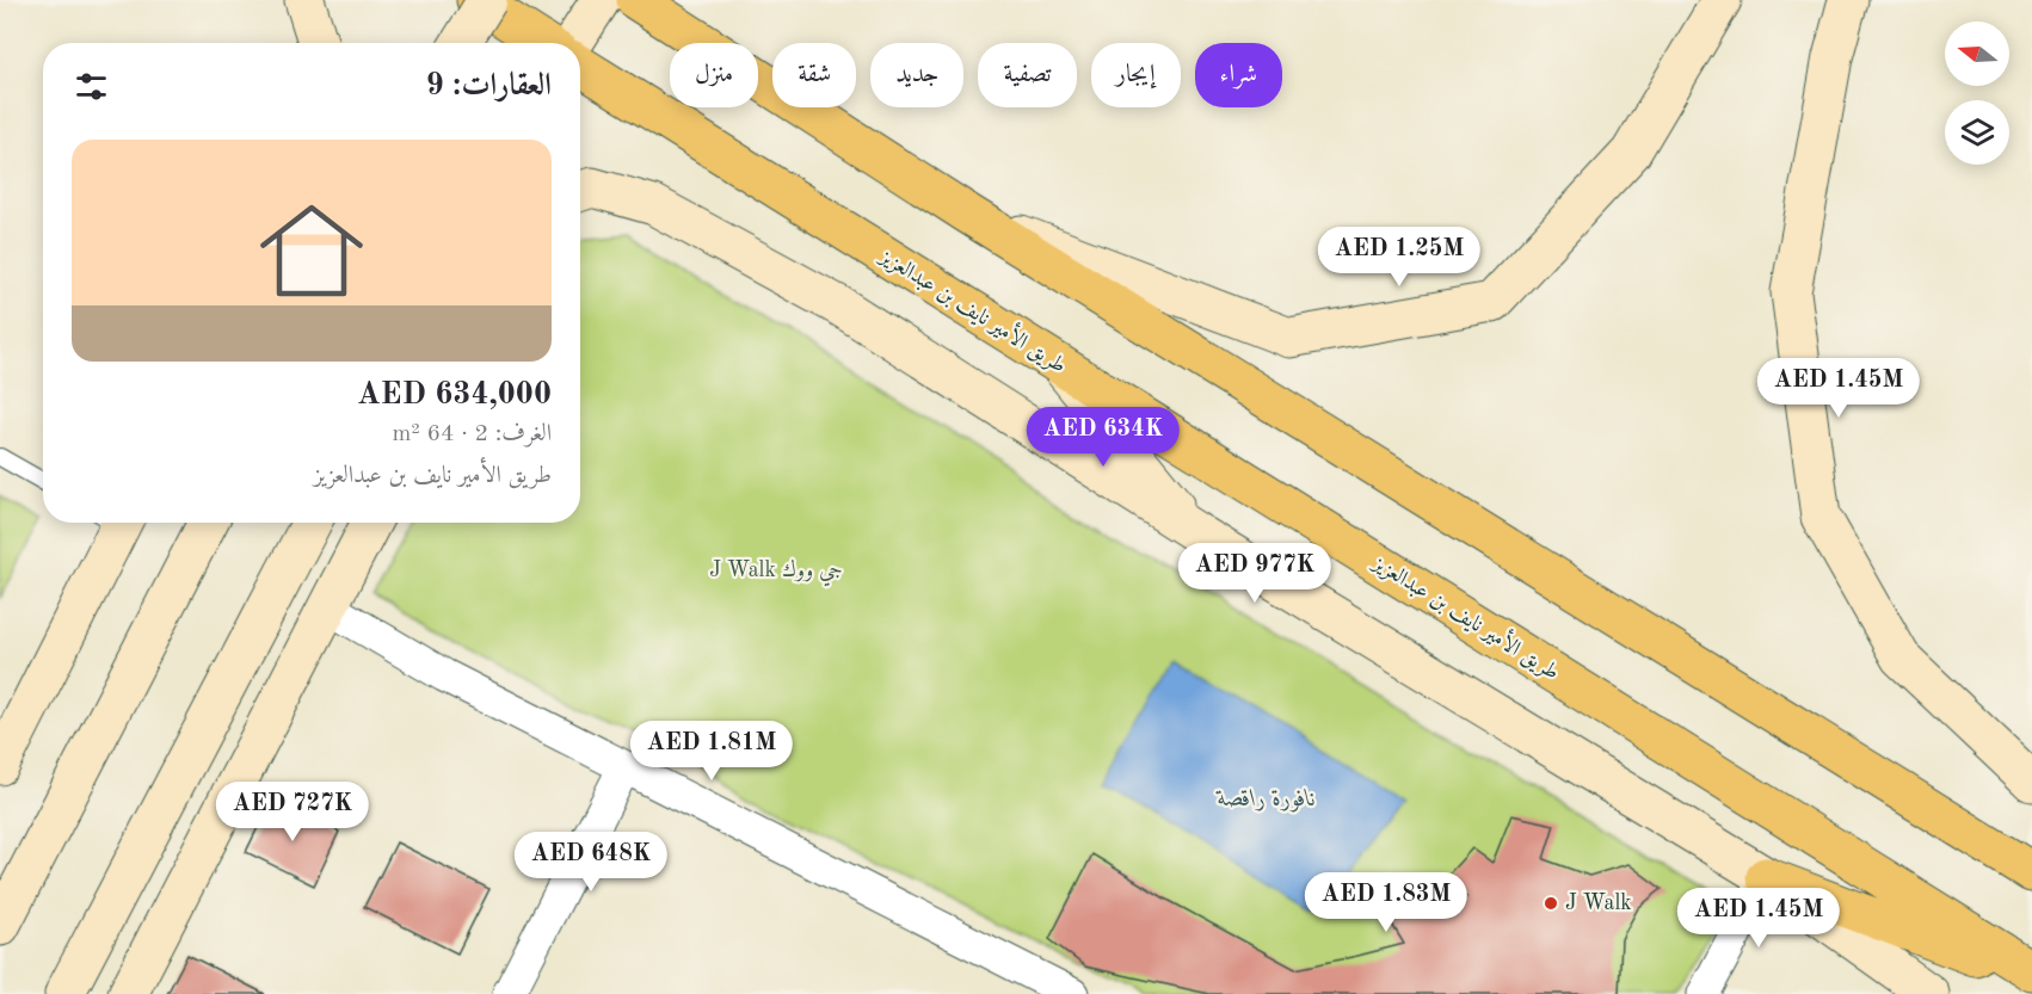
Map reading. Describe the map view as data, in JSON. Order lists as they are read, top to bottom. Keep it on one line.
{"streets":{"highway":["طريق الأمير نايف بن عبدالعزيز"]},"water":["نافورة راقصة"],"parks":["J Walk جي ووك"],"places":["J Walk"],"north":"left","page":{"chip":["شراء","إيجار","تصفية","جديد","شقة","منزل"],"heading":"العقارات: 9","list":[{"name":"AED 634,000","note":"الغرف: 2 · 64 m² · طريق الأمير نايف بن عبدالعزيز"}],"price":["AED 1.25M","AED 1.45M","AED 634K","AED 977K","AED 1.81M","AED 727K","AED 648K","AED 1.83M","AED 1.45M"]}}
